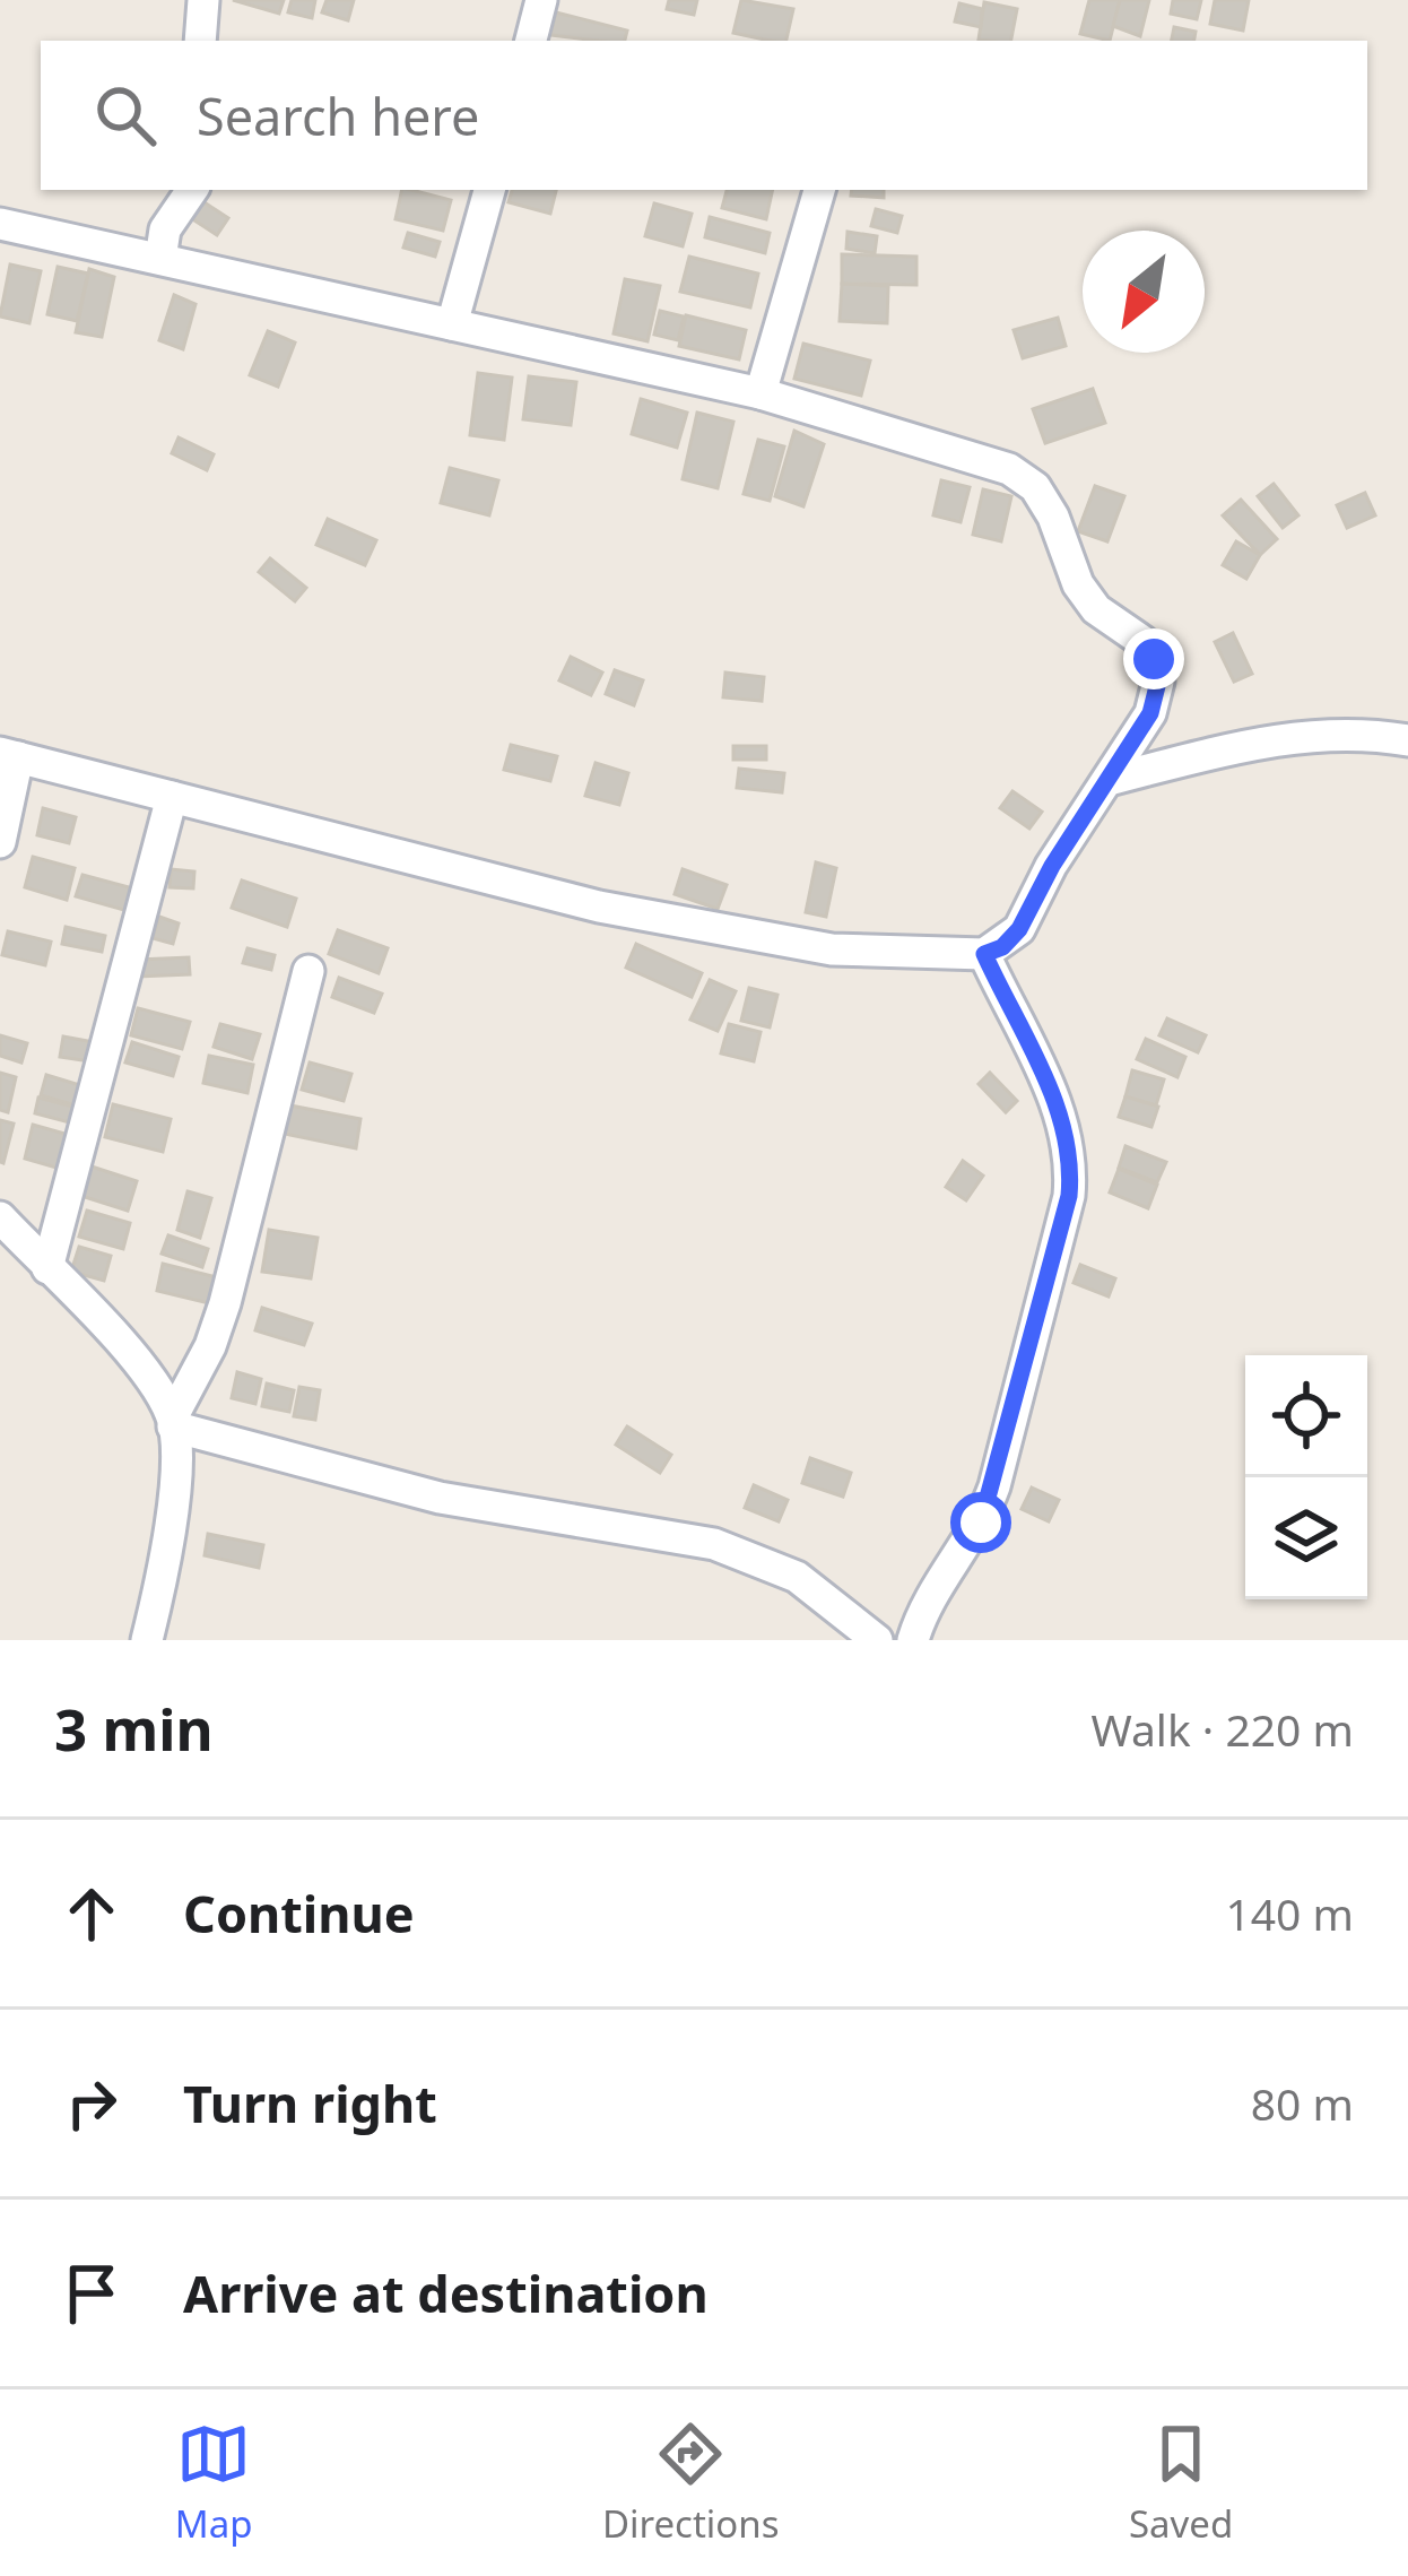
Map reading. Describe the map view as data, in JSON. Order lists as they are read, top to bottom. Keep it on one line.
{"north":"bottom left","page":{"search":"Search here","heading":["3 min","Walk · 220 m"],"list":[["Continue","140 m"],["Turn right","80 m"],"Arrive at destination"],"nav":["Map","Directions","Saved"]}}
